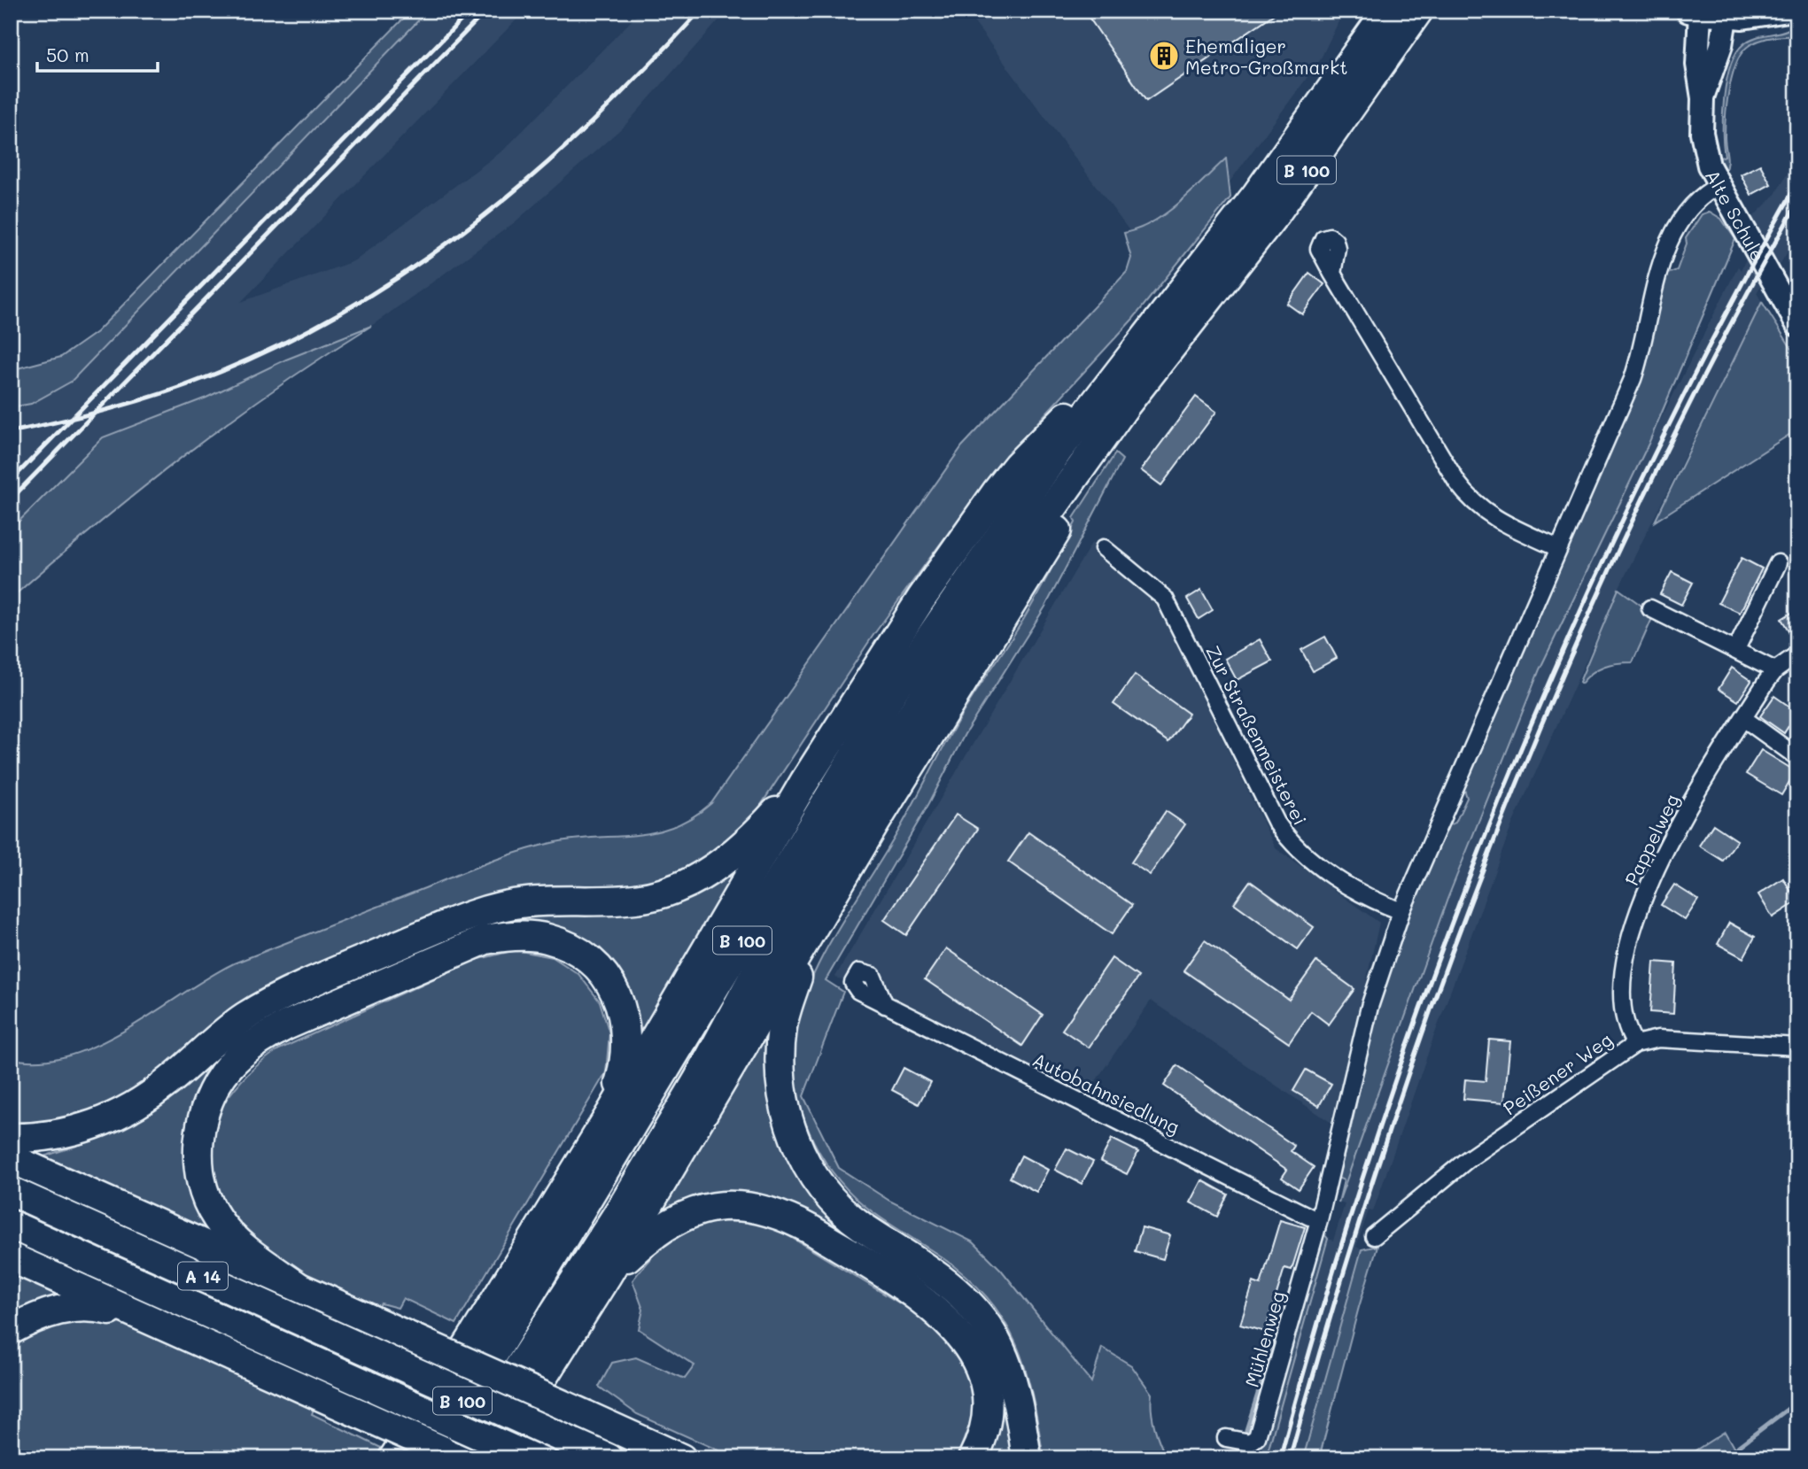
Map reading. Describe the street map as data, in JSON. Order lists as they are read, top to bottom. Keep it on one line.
{"streets":{"highway":["B 100","A 14"],"street":["Alte Schule","Zur Straßenmeisterei","Pappelweg","Peißener Weg","Autobahnsiedlung","Mühlenweg"]},"crossings":[["Pappelweg","Peißener Weg"],["Autobahnsiedlung","Mühlenweg"]],"places":{"building":["Ehemaliger Metro-Großmarkt"]},"scale_bar":"50 m"}
